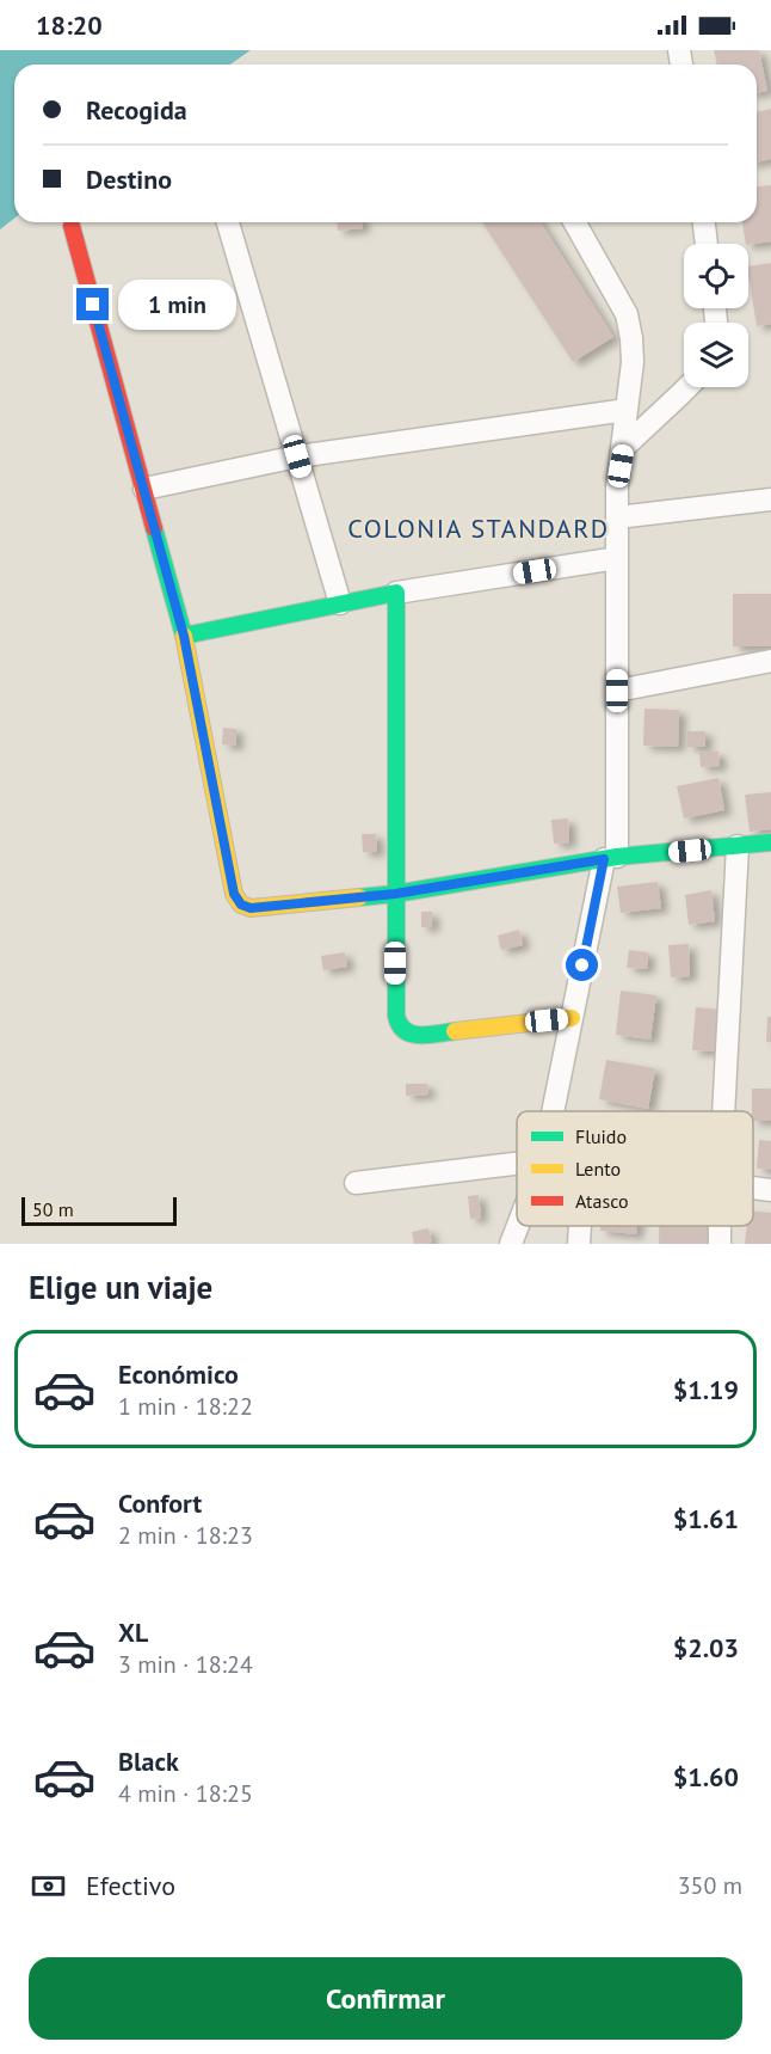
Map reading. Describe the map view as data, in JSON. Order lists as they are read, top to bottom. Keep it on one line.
{"districts":["COLONIA STANDARD"],"legend":["Fluido","Lento","Atasco"],"scale_bar":"50 m","page":{"status":"18:20","banner":["Recogida","Destino"],"bubble":"1 min","scale":"50 m","heading":"Elige un viaje","list":[{"name":"Económico","note":"1 min · 18:22","value":"$1.19"},{"name":"Confort","note":"2 min · 18:23","value":"$1.61"},{"name":"XL","note":"3 min · 18:24","value":"$2.03"},{"name":"Black","note":"4 min · 18:25","value":"$1.60"}],"pay":["Efectivo","350 m"],"buttons":"Confirmar"}}
